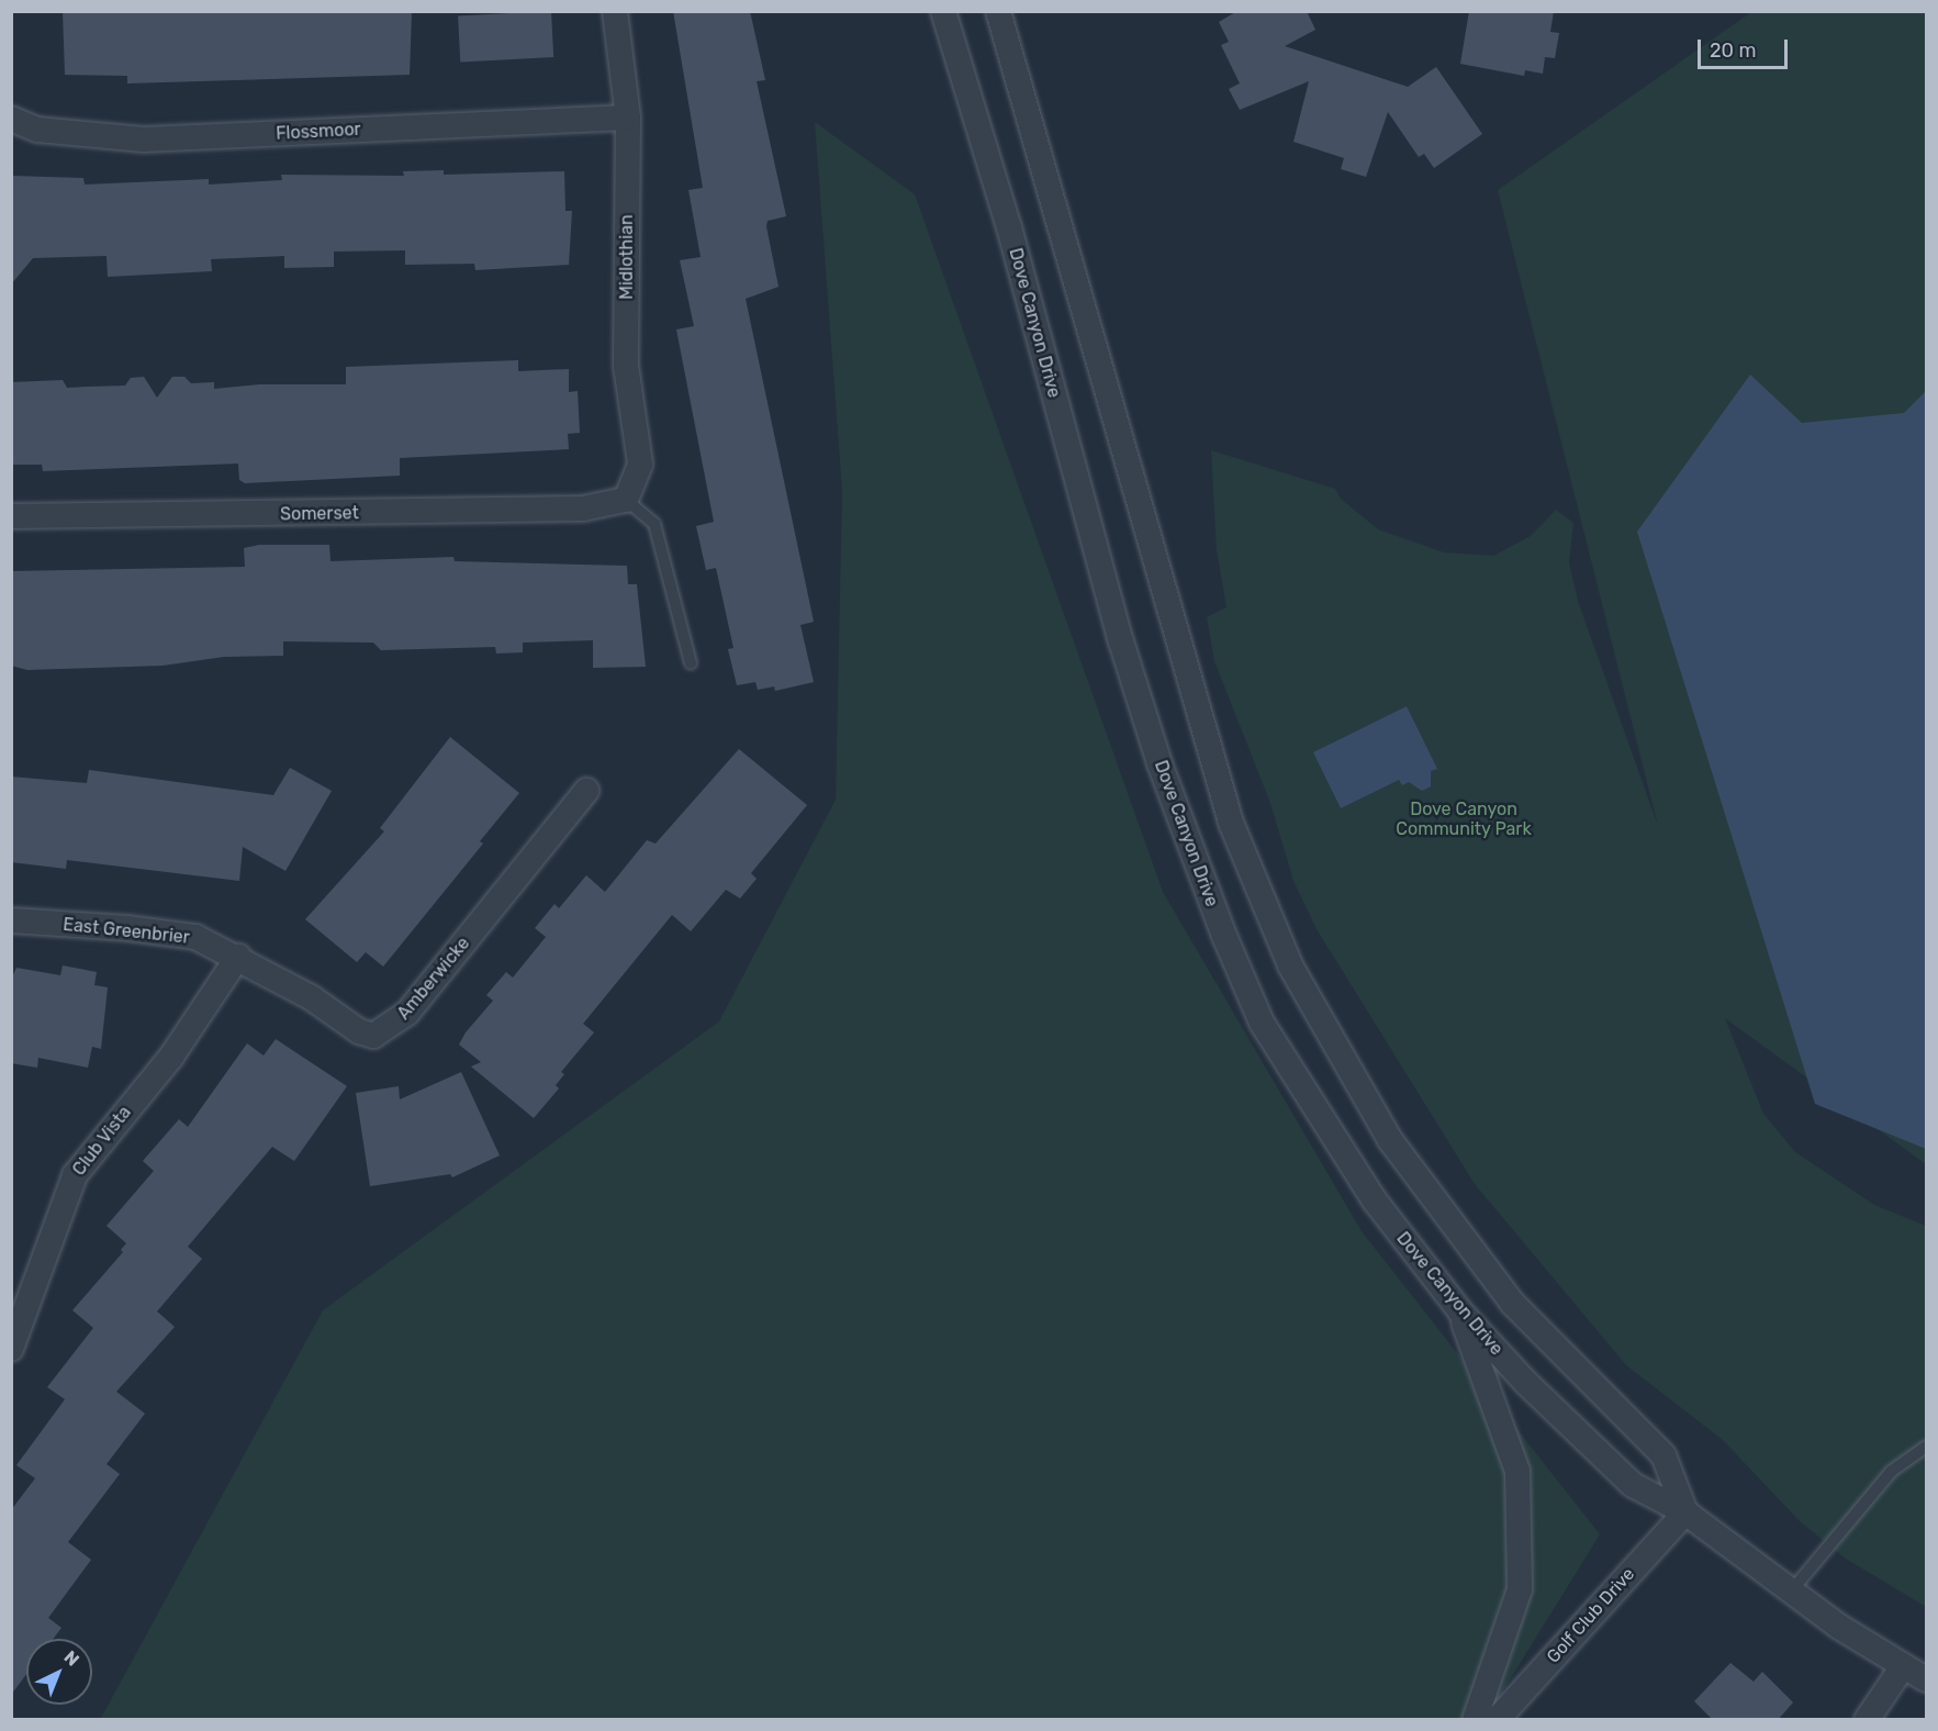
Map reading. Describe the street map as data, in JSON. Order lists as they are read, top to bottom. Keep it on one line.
{"streets":{"street":["Flossmoor","Midlothian","Dove Canyon Drive","Somerset","East Greenbrier","Amberwicke","Club Vista","Golf Club Drive"]},"crossings":[["Flossmoor","Midlothian"],["Midlothian","Somerset"],["Dove Canyon Drive","Golf Club Drive"],["East Greenbrier","Amberwicke"],["East Greenbrier","Club Vista"],["Amberwicke","Club Vista"]],"parks":["Dove Canyon Community Park"],"scale_bar":"20 m","north":"top right"}
